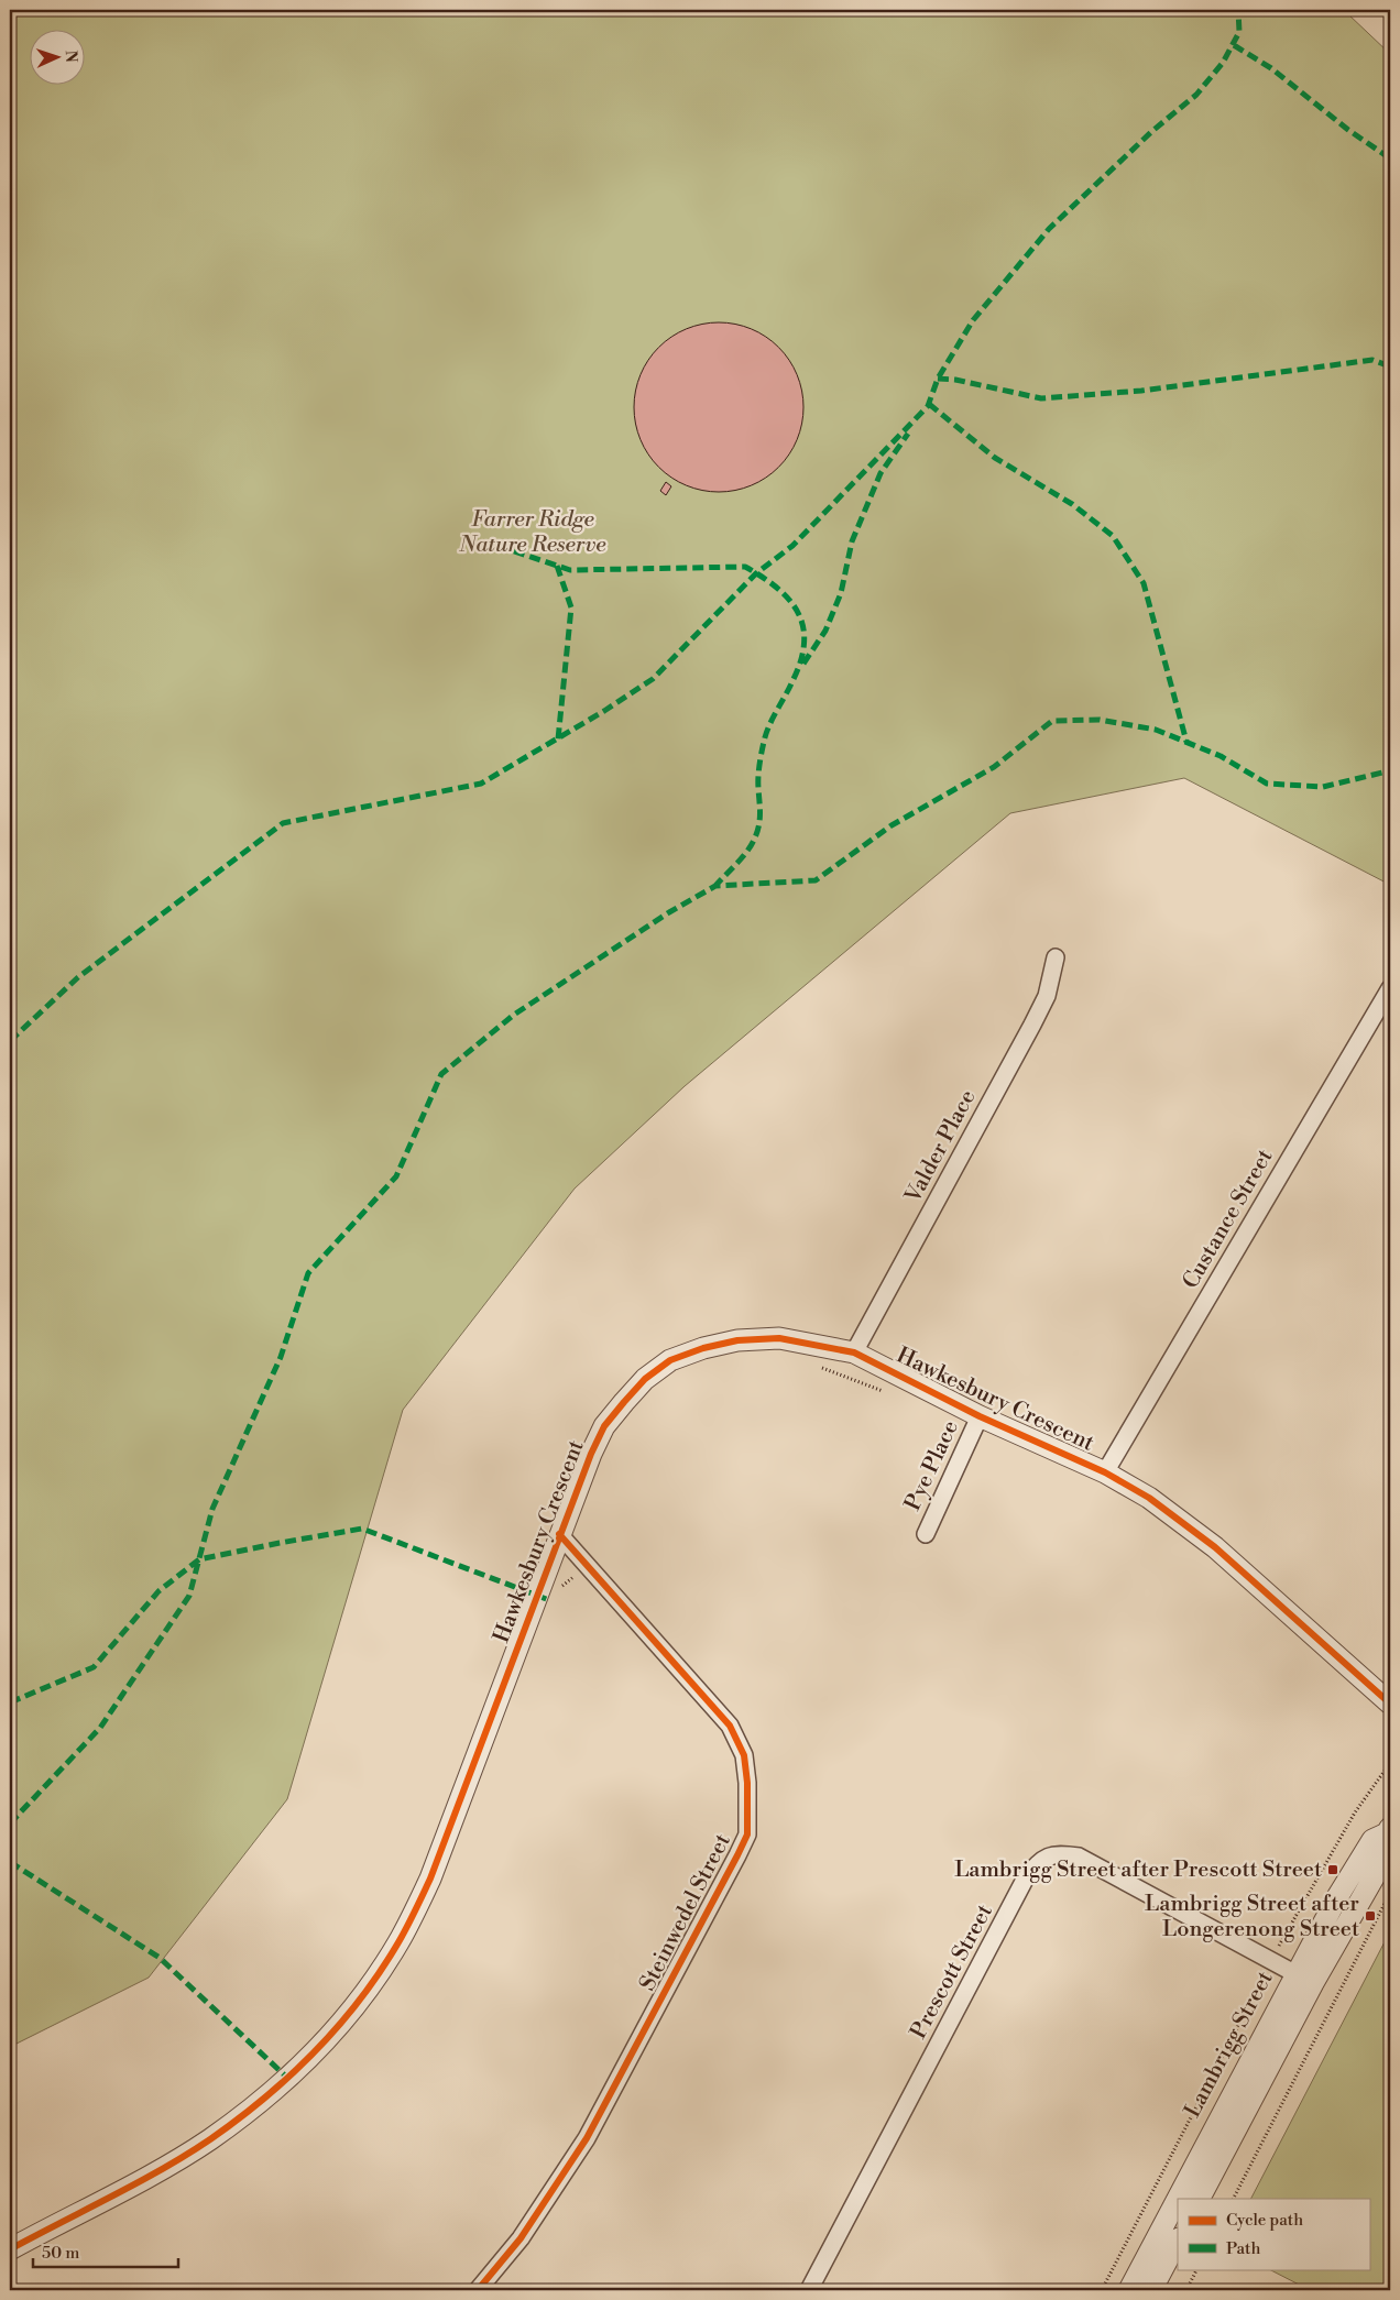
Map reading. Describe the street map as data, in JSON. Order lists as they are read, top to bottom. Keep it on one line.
{"streets":{"street":["Valder Place","Custance Street","Hawkesbury Crescent","Pye Place","Steinwedel Street","Prescott Street","Lambrigg Street"]},"crossings":[["Valder Place","Hawkesbury Crescent"],["Custance Street","Hawkesbury Crescent"],["Hawkesbury Crescent","Pye Place"],["Hawkesbury Crescent","Steinwedel Street"],["Prescott Street","Lambrigg Street"]],"parks":["Farrer Ridge Nature Reserve"],"places":{"transit":["Lambrigg Street after Prescott Street","Lambrigg Street after Longerenong Street"]},"legend":["Cycle path","Path"],"scale_bar":"50 m","north":"right"}
